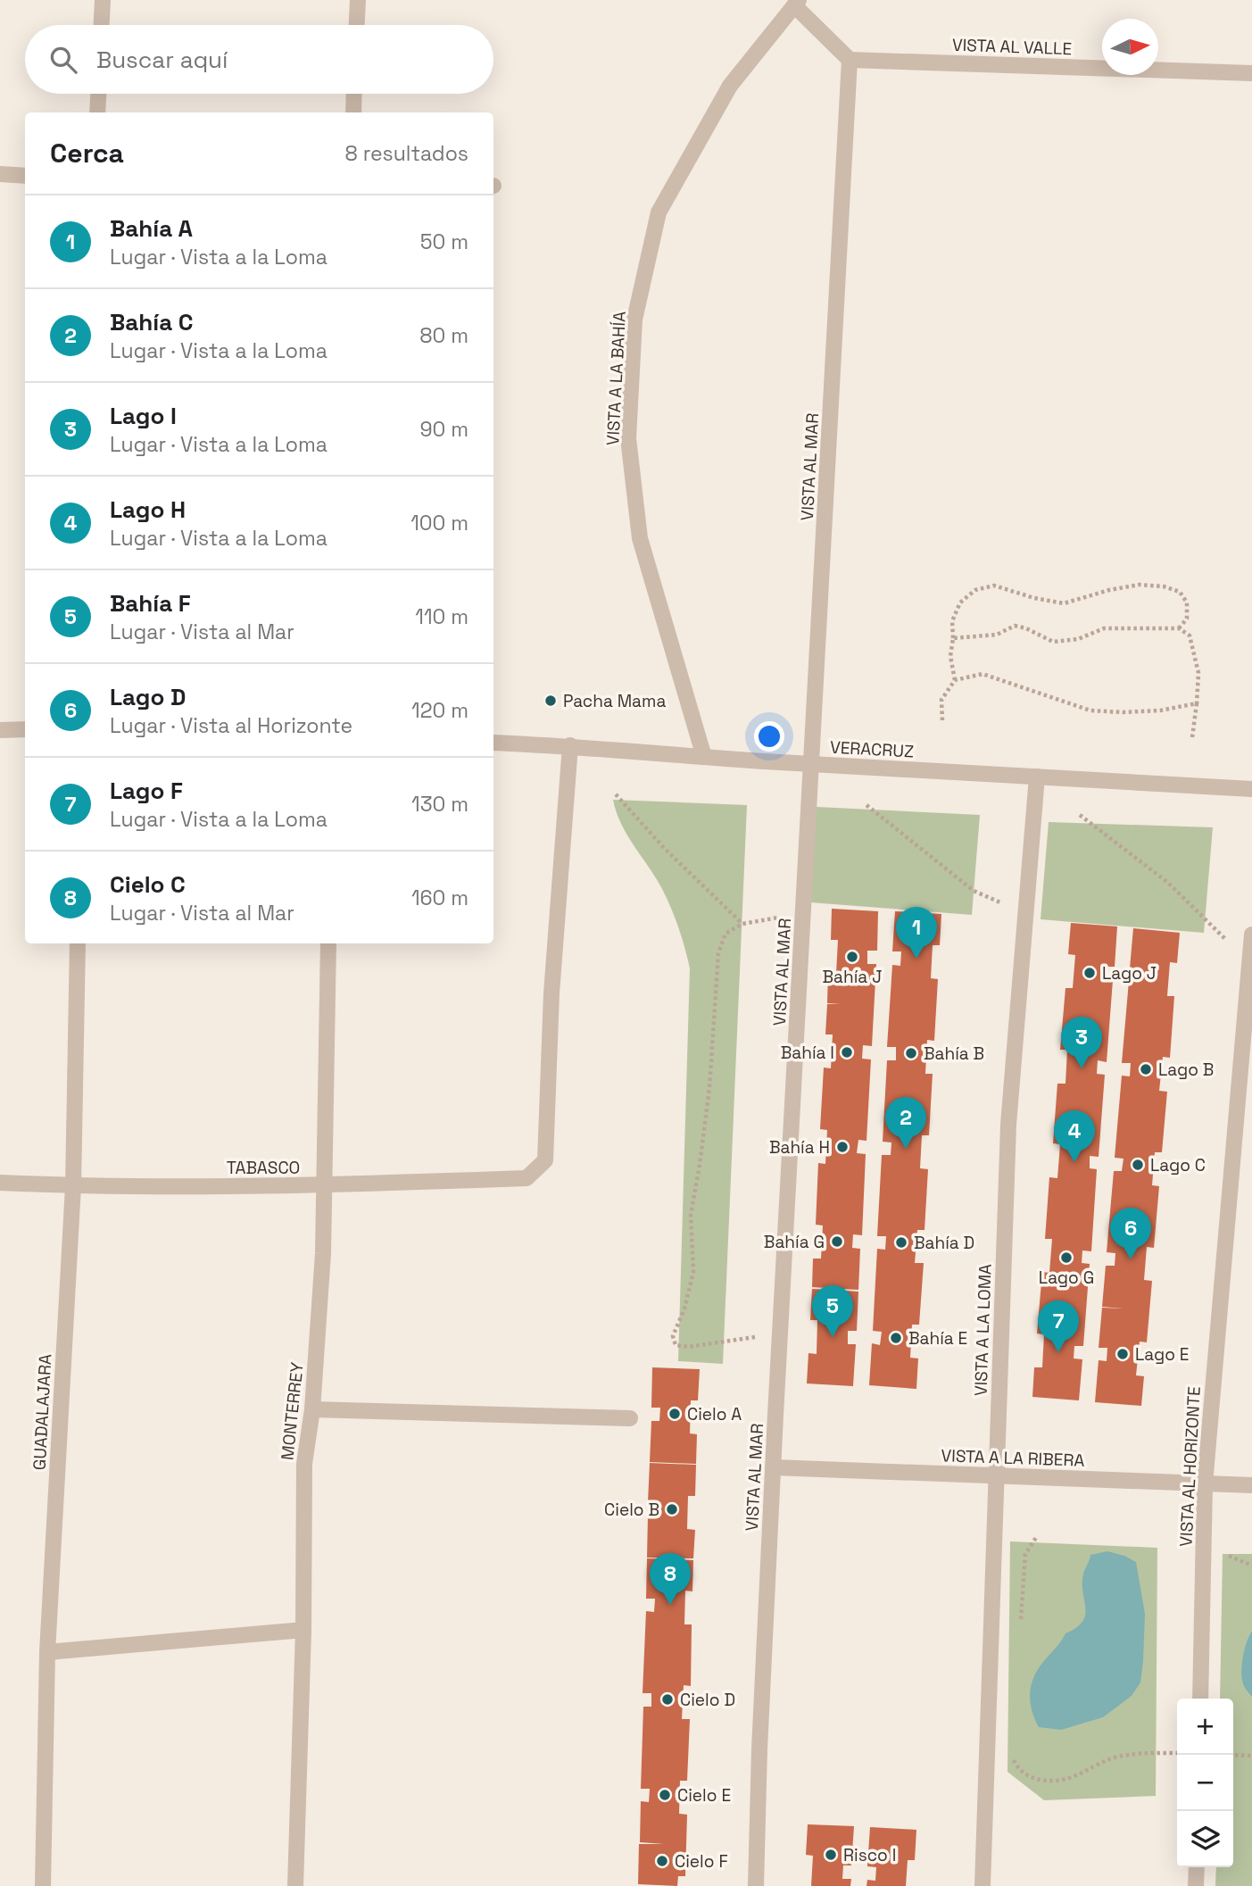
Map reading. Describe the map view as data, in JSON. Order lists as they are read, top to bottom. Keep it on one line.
{"streets":{"street":["VISTA AL VALLE","VISTA A LA BAHÍA","VISTA AL MAR","VERACRUZ","TABASCO","VISTA A LA LOMA","MONTERREY","GUADALAJARA","VISTA A LA RIBERA","VISTA AL HORIZONTE"]},"crossings":[["VISTA AL VALLE","VISTA AL MAR"],["VISTA A LA BAHÍA","VERACRUZ"],["VISTA AL MAR","VERACRUZ"],["VISTA AL MAR","VISTA A LA RIBERA"],["VERACRUZ","TABASCO"],["VERACRUZ","VISTA A LA LOMA"],["TABASCO","MONTERREY"],["TABASCO","GUADALAJARA"],["VISTA A LA LOMA","VISTA A LA RIBERA"],["VISTA A LA RIBERA","VISTA AL HORIZONTE"]],"places":["Pacha Mama","Bahía J","Lago J","Bahía I","Bahía B","Lago B","Bahía H","Lago C","Bahía G","Bahía D","Lago G","Bahía E","Lago E","Cielo A","Cielo B","Cielo D","Cielo E","Risco I","Cielo F"],"north":"right","page":{"search":"Buscar aquí","heading":["Cerca","8 resultados"],"list":[{"mark":"1","name":"Bahía A","note":"Lugar · Vista a la Loma","value":"50 m"},{"mark":"2","name":"Bahía C","note":"Lugar · Vista a la Loma","value":"80 m"},{"mark":"3","name":"Lago I","note":"Lugar · Vista a la Loma","value":"90 m"},{"mark":"4","name":"Lago H","note":"Lugar · Vista a la Loma","value":"100 m"},{"mark":"5","name":"Bahía F","note":"Lugar · Vista al Mar","value":"110 m"},{"mark":"6","name":"Lago D","note":"Lugar · Vista al Horizonte","value":"120 m"},{"mark":"7","name":"Lago F","note":"Lugar · Vista a la Loma","value":"130 m"},{"mark":"8","name":"Cielo C","note":"Lugar · Vista al Mar","value":"160 m"}],"pins":["1","3","2","4","6","5","7","8"],"map_buttons":["+","−"]}}
